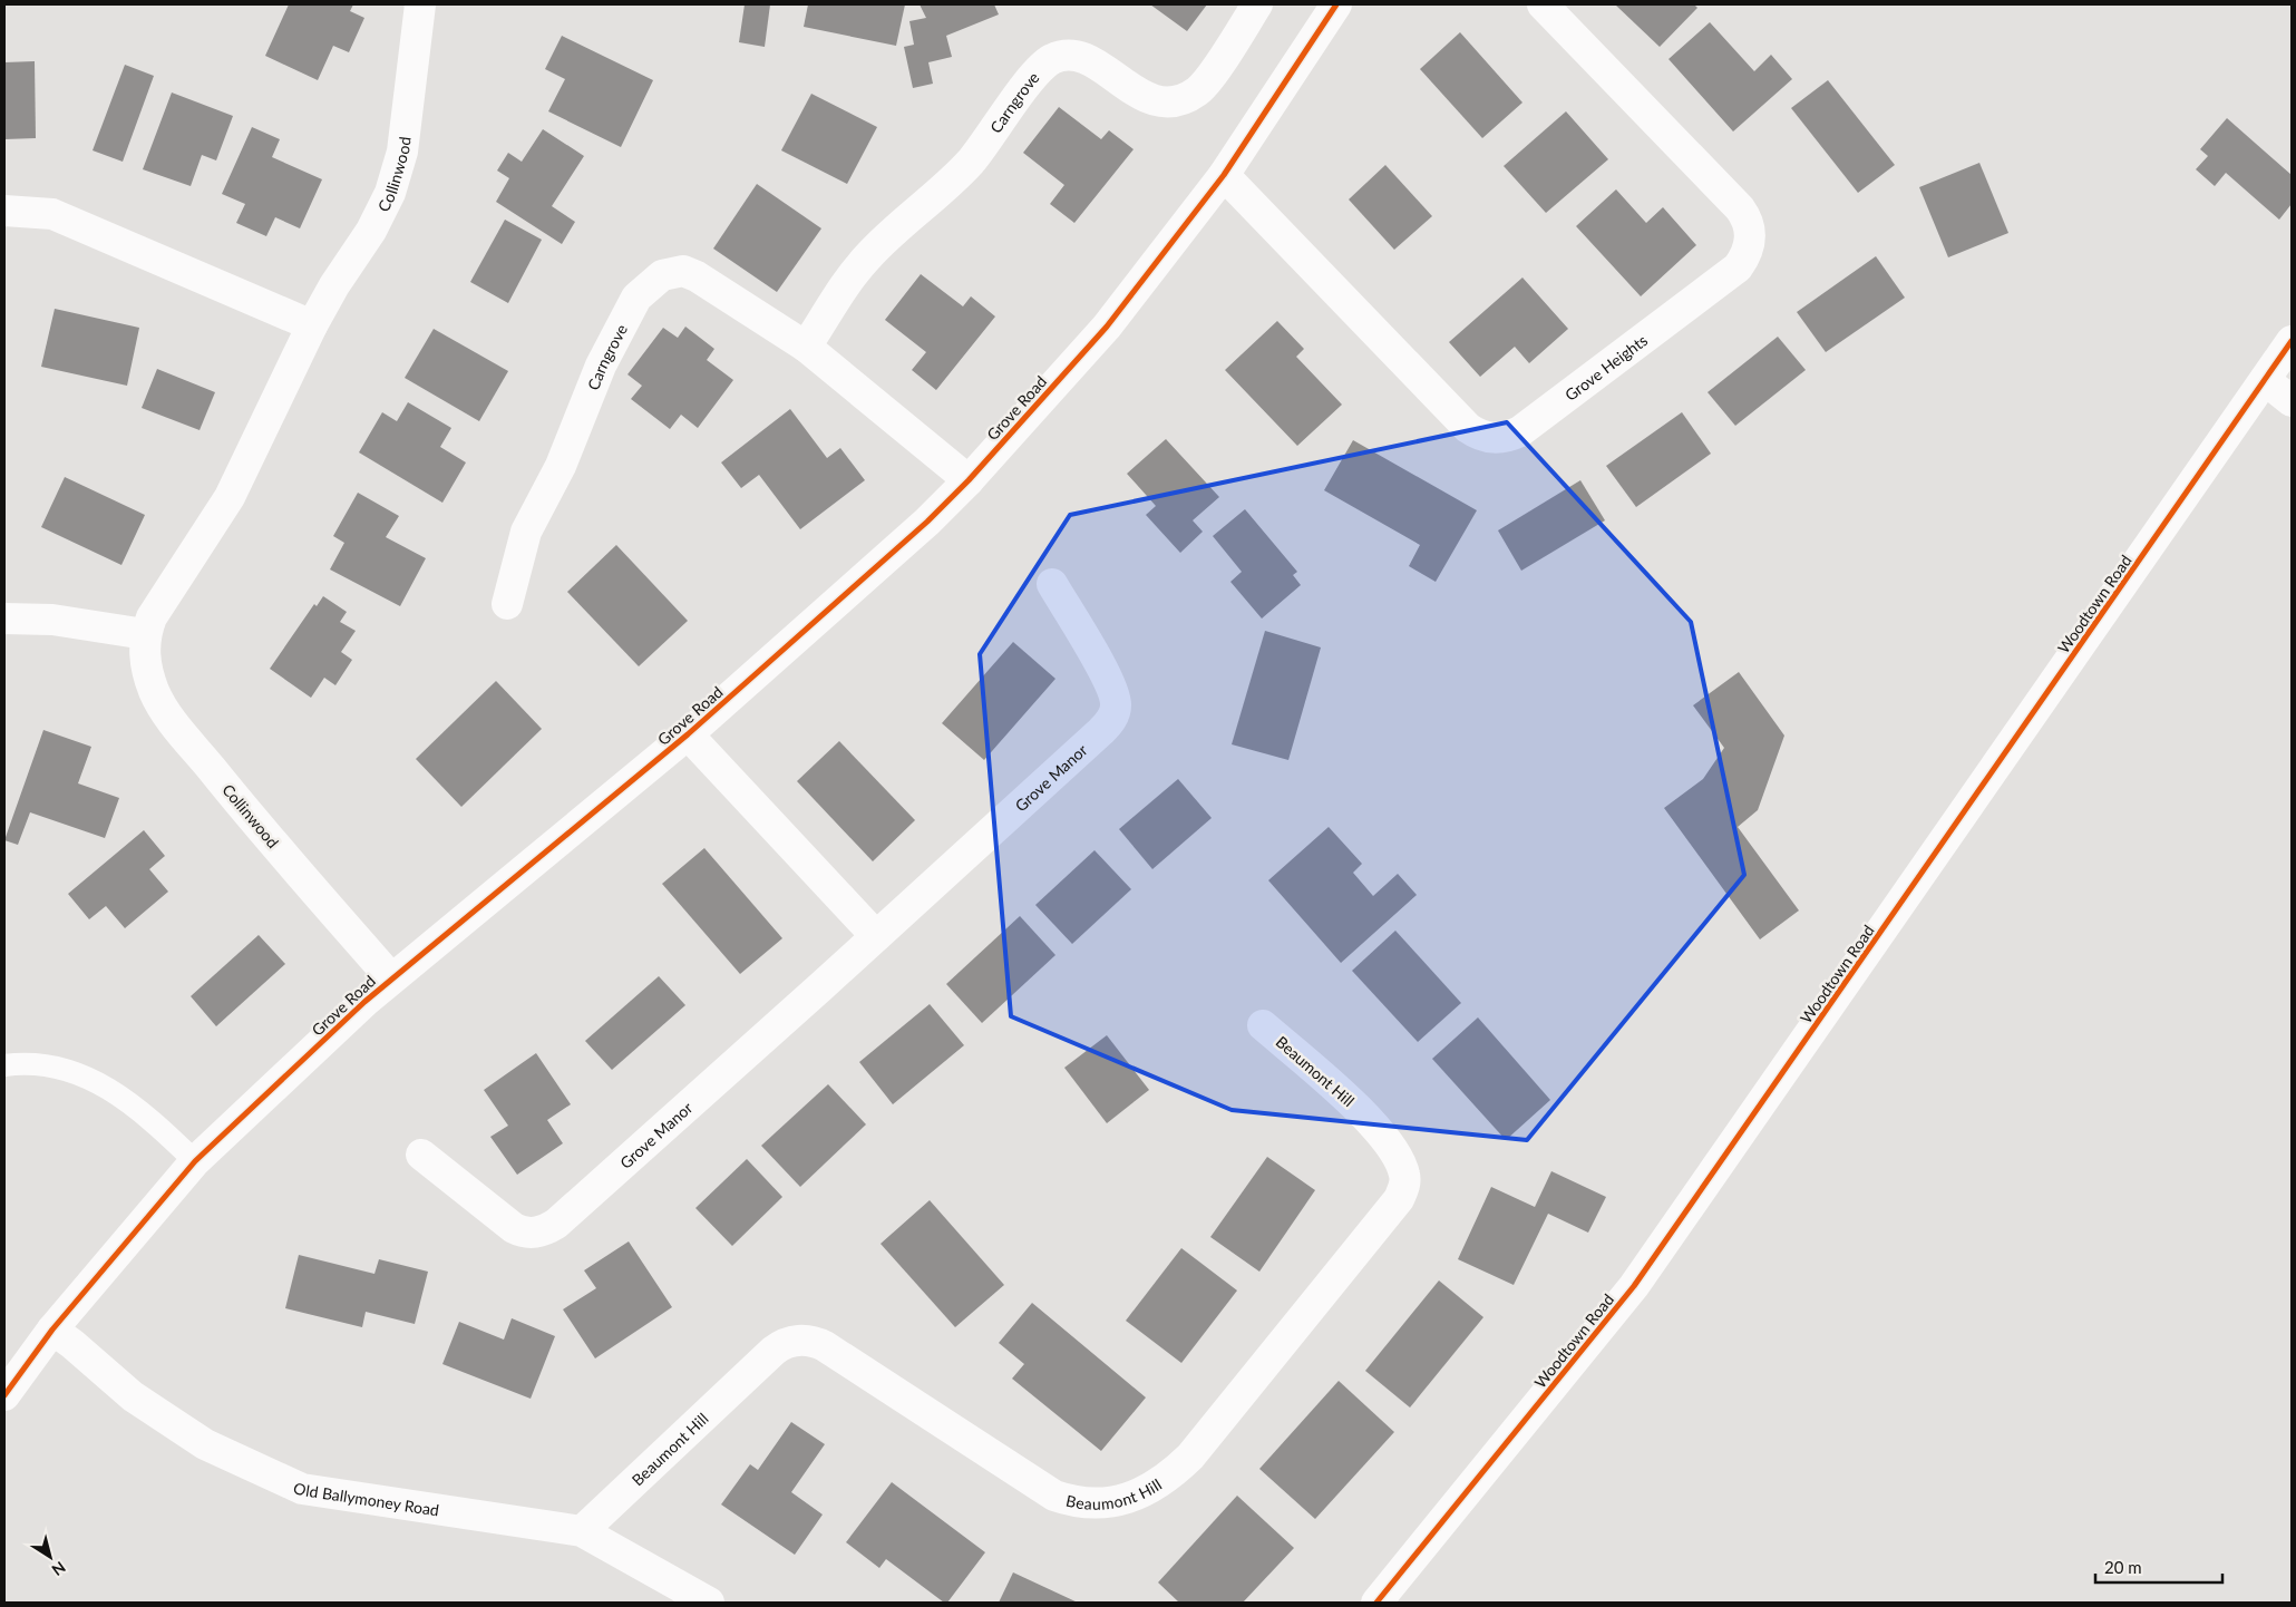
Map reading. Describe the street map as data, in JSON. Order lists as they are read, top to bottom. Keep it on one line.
{"streets":{"street":["Carngrove","Collinwood","Grove Heights","Grove Road","Woodtown Road","Grove Manor","Beaumont Hill","Old Ballymoney Road"]},"crossings":[["Carngrove","Grove Road"],["Collinwood","Grove Road"],["Grove Heights","Grove Road"],["Grove Road","Old Ballymoney Road"],["Beaumont Hill","Old Ballymoney Road"]],"scale_bar":"20 m","north":"bottom right"}
